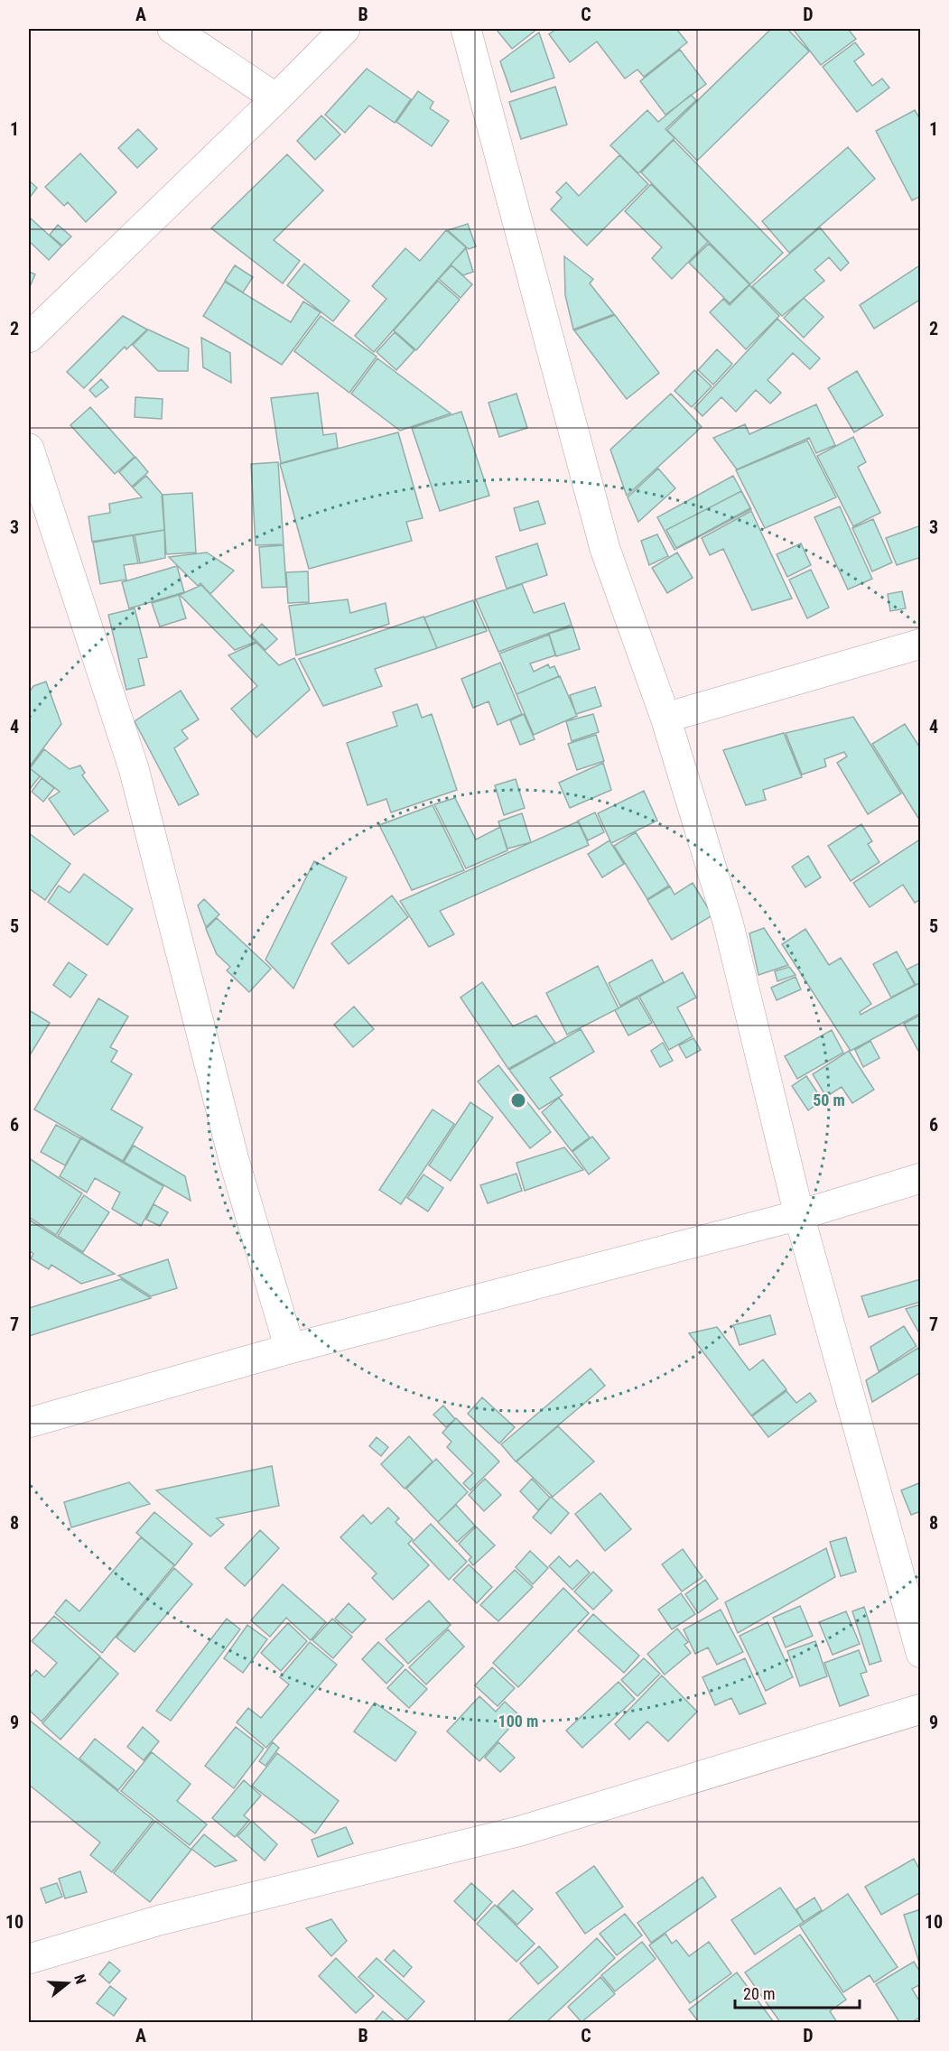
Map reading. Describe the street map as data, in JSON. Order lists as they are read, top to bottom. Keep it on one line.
{"scale_bar":"20 m","north":"right","grid":{"columns":["A","B","C","D"],"rows":["1","2","3","4","5","6","7","8","9","10"]},"rings":["50 m","100 m"]}
